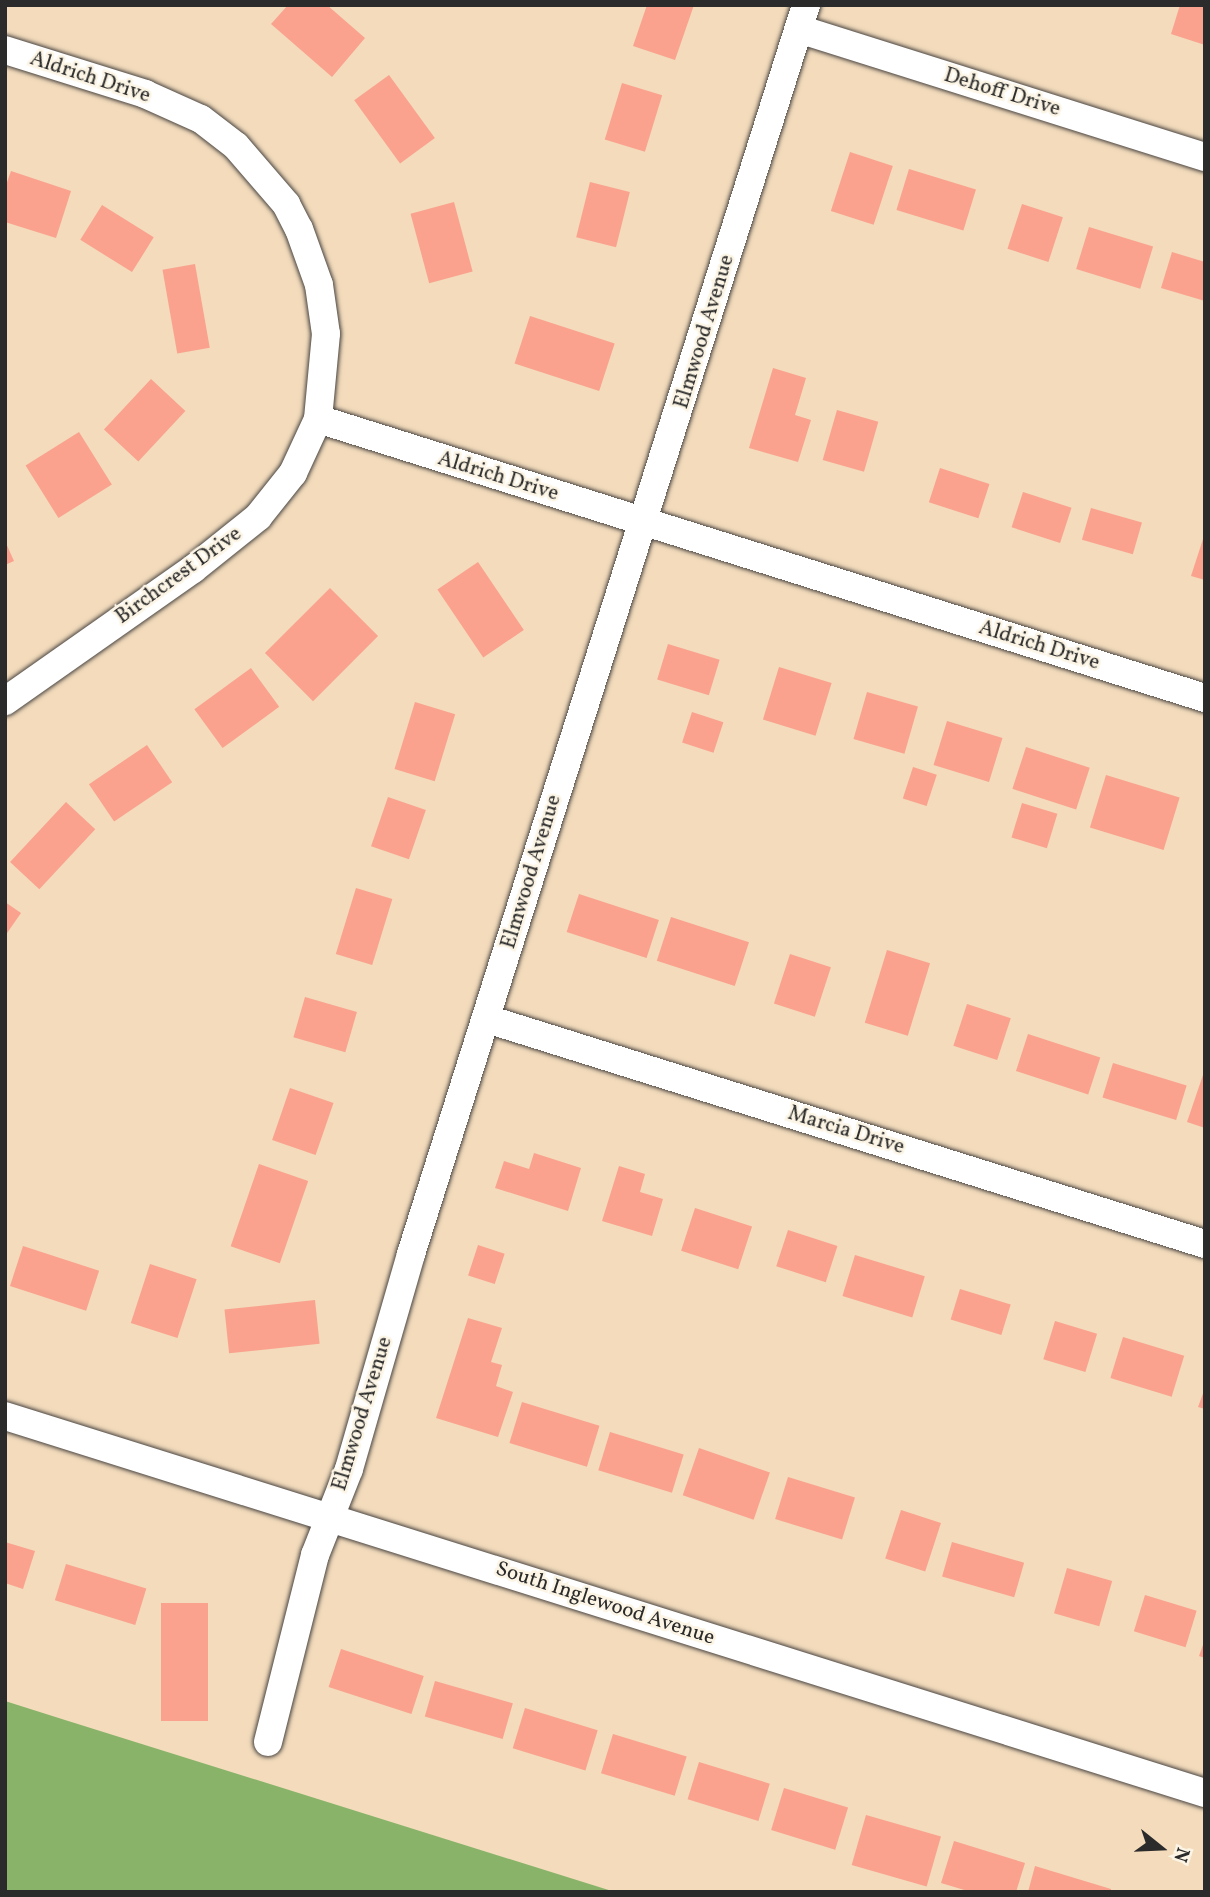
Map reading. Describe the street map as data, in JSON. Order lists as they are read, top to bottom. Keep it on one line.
{"streets":{"street":["Aldrich Drive","Dehoff Drive","Elmwood Avenue","Birchcrest Drive","Marcia Drive","South Inglewood Avenue"]},"crossings":[["Aldrich Drive","Elmwood Avenue"],["Aldrich Drive","Birchcrest Drive"],["Dehoff Drive","Elmwood Avenue"],["Elmwood Avenue","Marcia Drive"],["Elmwood Avenue","South Inglewood Avenue"]],"north":"right"}
